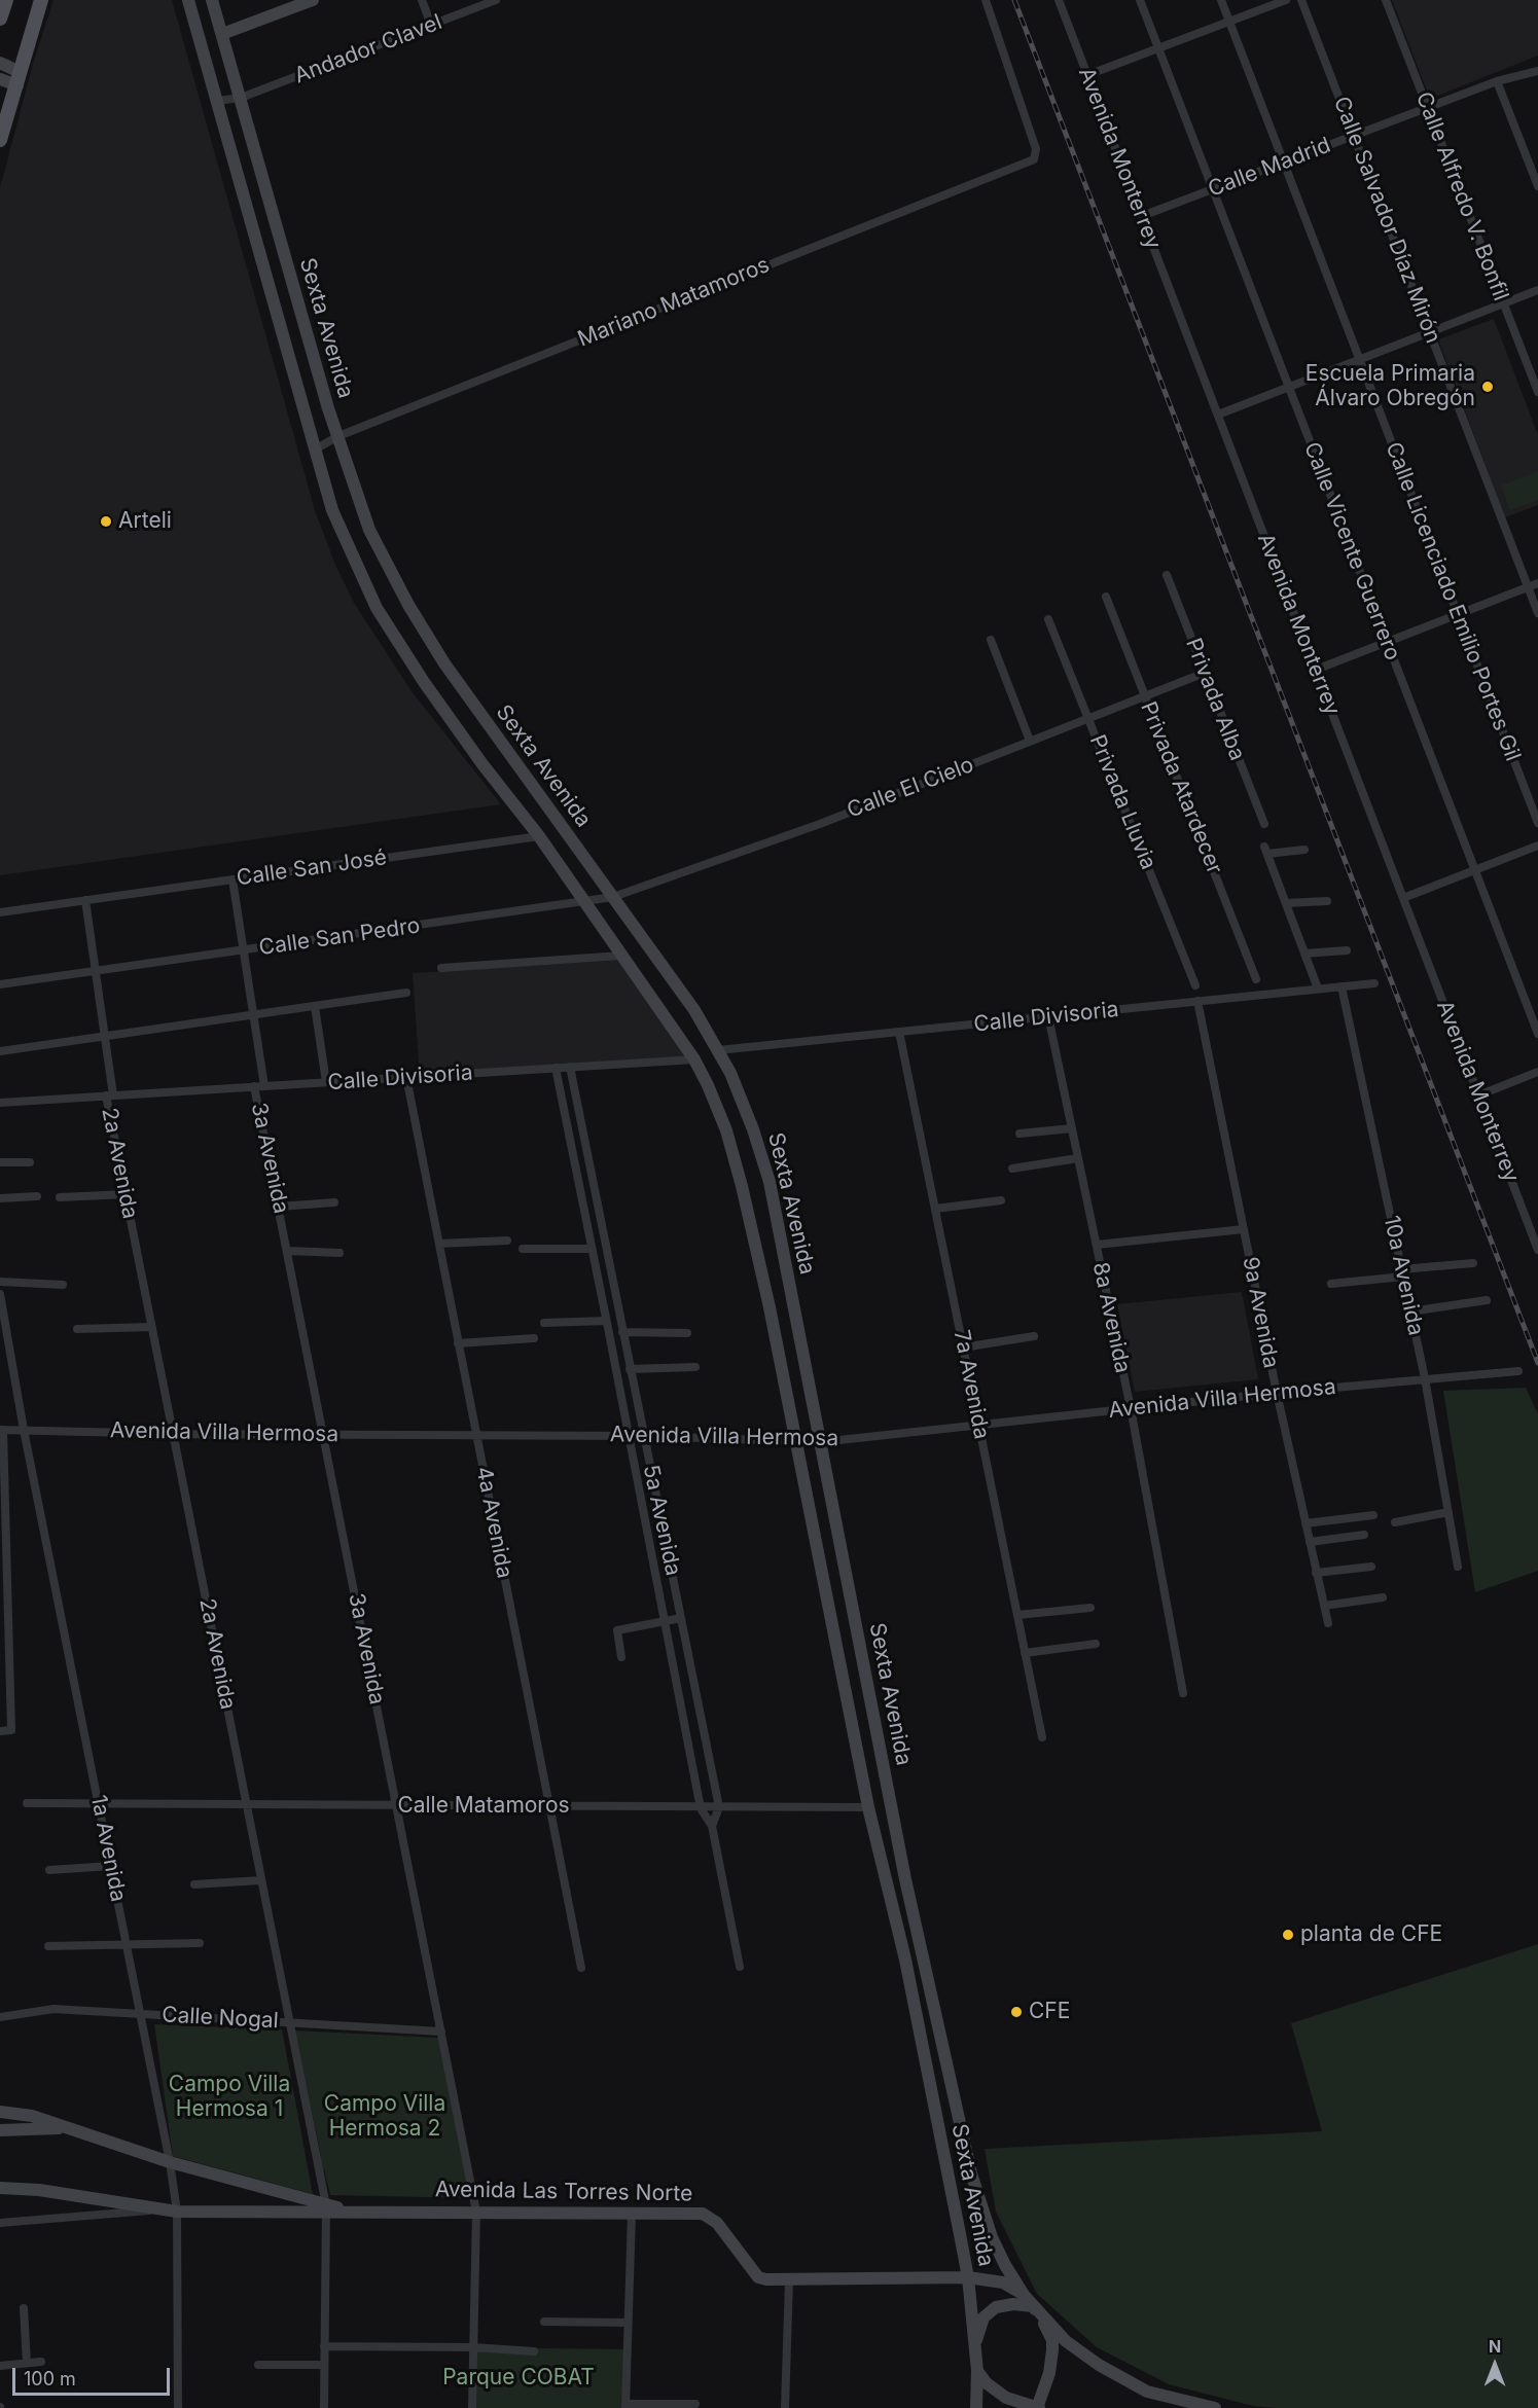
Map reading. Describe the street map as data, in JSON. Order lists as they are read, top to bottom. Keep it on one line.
{"streets":{"main road":["Sexta Avenida","Avenida Las Torres Norte"],"street":["Andador Clavel","Avenida Monterrey","Calle Madrid","Calle Alfredo V. Bonfil","Calle Salvador Díaz Mirón","Mariano Matamoros","Calle Vicente Guerrero","Calle Licenciado Emilio Portes Gil","Privada Alba","Calle El Cielo","Privada Atardecer","Privada Lluvia","Calle San José","Calle San Pedro","Calle Divisoria","3a Avenida","2a Avenida","10a Avenida","9a Avenida","8a Avenida","7a Avenida","Avenida Villa Hermosa","5a Avenida","4a Avenida","Calle Matamoros","1a Avenida","Calle Nogal"]},"crossings":[["Andador Clavel","Sexta Avenida"],["Avenida Monterrey","Calle Madrid"],["Calle Madrid","Calle Alfredo V. Bonfil"],["Calle Madrid","Calle Salvador Díaz Mirón"],["Calle Madrid","Calle Vicente Guerrero"],["Calle Madrid","Calle Licenciado Emilio Portes Gil"],["Mariano Matamoros","Sexta Avenida"],["Sexta Avenida","Calle El Cielo"],["Sexta Avenida","Calle San José"],["Sexta Avenida","Calle San Pedro"],["Sexta Avenida","Calle Divisoria"],["Sexta Avenida","Avenida Villa Hermosa"],["Sexta Avenida","Calle Matamoros"],["Sexta Avenida","Avenida Las Torres Norte"],["Privada Alba","Calle El Cielo"],["Calle El Cielo","Privada Atardecer"],["Calle El Cielo","Privada Lluvia"],["Calle El Cielo","Calle San Pedro"],["Calle San José","2a Avenida"],["Calle San Pedro","2a Avenida"],["Calle Divisoria","3a Avenida"],["Calle Divisoria","2a Avenida"],["Calle Divisoria","10a Avenida"],["Calle Divisoria","9a Avenida"],["Calle Divisoria","8a Avenida"],["Calle Divisoria","7a Avenida"],["Calle Divisoria","5a Avenida"],["Calle Divisoria","4a Avenida"],["3a Avenida","Avenida Villa Hermosa"],["3a Avenida","Calle Matamoros"],["3a Avenida","Calle Nogal"],["3a Avenida","Avenida Las Torres Norte"],["2a Avenida","Avenida Villa Hermosa"],["2a Avenida","Calle Matamoros"],["2a Avenida","Calle Nogal"],["2a Avenida","Avenida Las Torres Norte"],["10a Avenida","Avenida Villa Hermosa"],["9a Avenida","Avenida Villa Hermosa"],["8a Avenida","Avenida Villa Hermosa"],["7a Avenida","Avenida Villa Hermosa"],["Avenida Villa Hermosa","5a Avenida"],["Avenida Villa Hermosa","4a Avenida"],["Avenida Villa Hermosa","1a Avenida"],["5a Avenida","Calle Matamoros"],["4a Avenida","Calle Matamoros"],["Calle Matamoros","1a Avenida"],["1a Avenida","Calle Nogal"],["1a Avenida","Avenida Las Torres Norte"]],"parks":["Campo Villa Hermosa 1","Campo Villa Hermosa 2","Parque COBAT"],"places":["Escuela Primaria Álvaro Obregón","Arteli","planta de CFE","CFE"],"scale_bar":"100 m","north":"top"}
